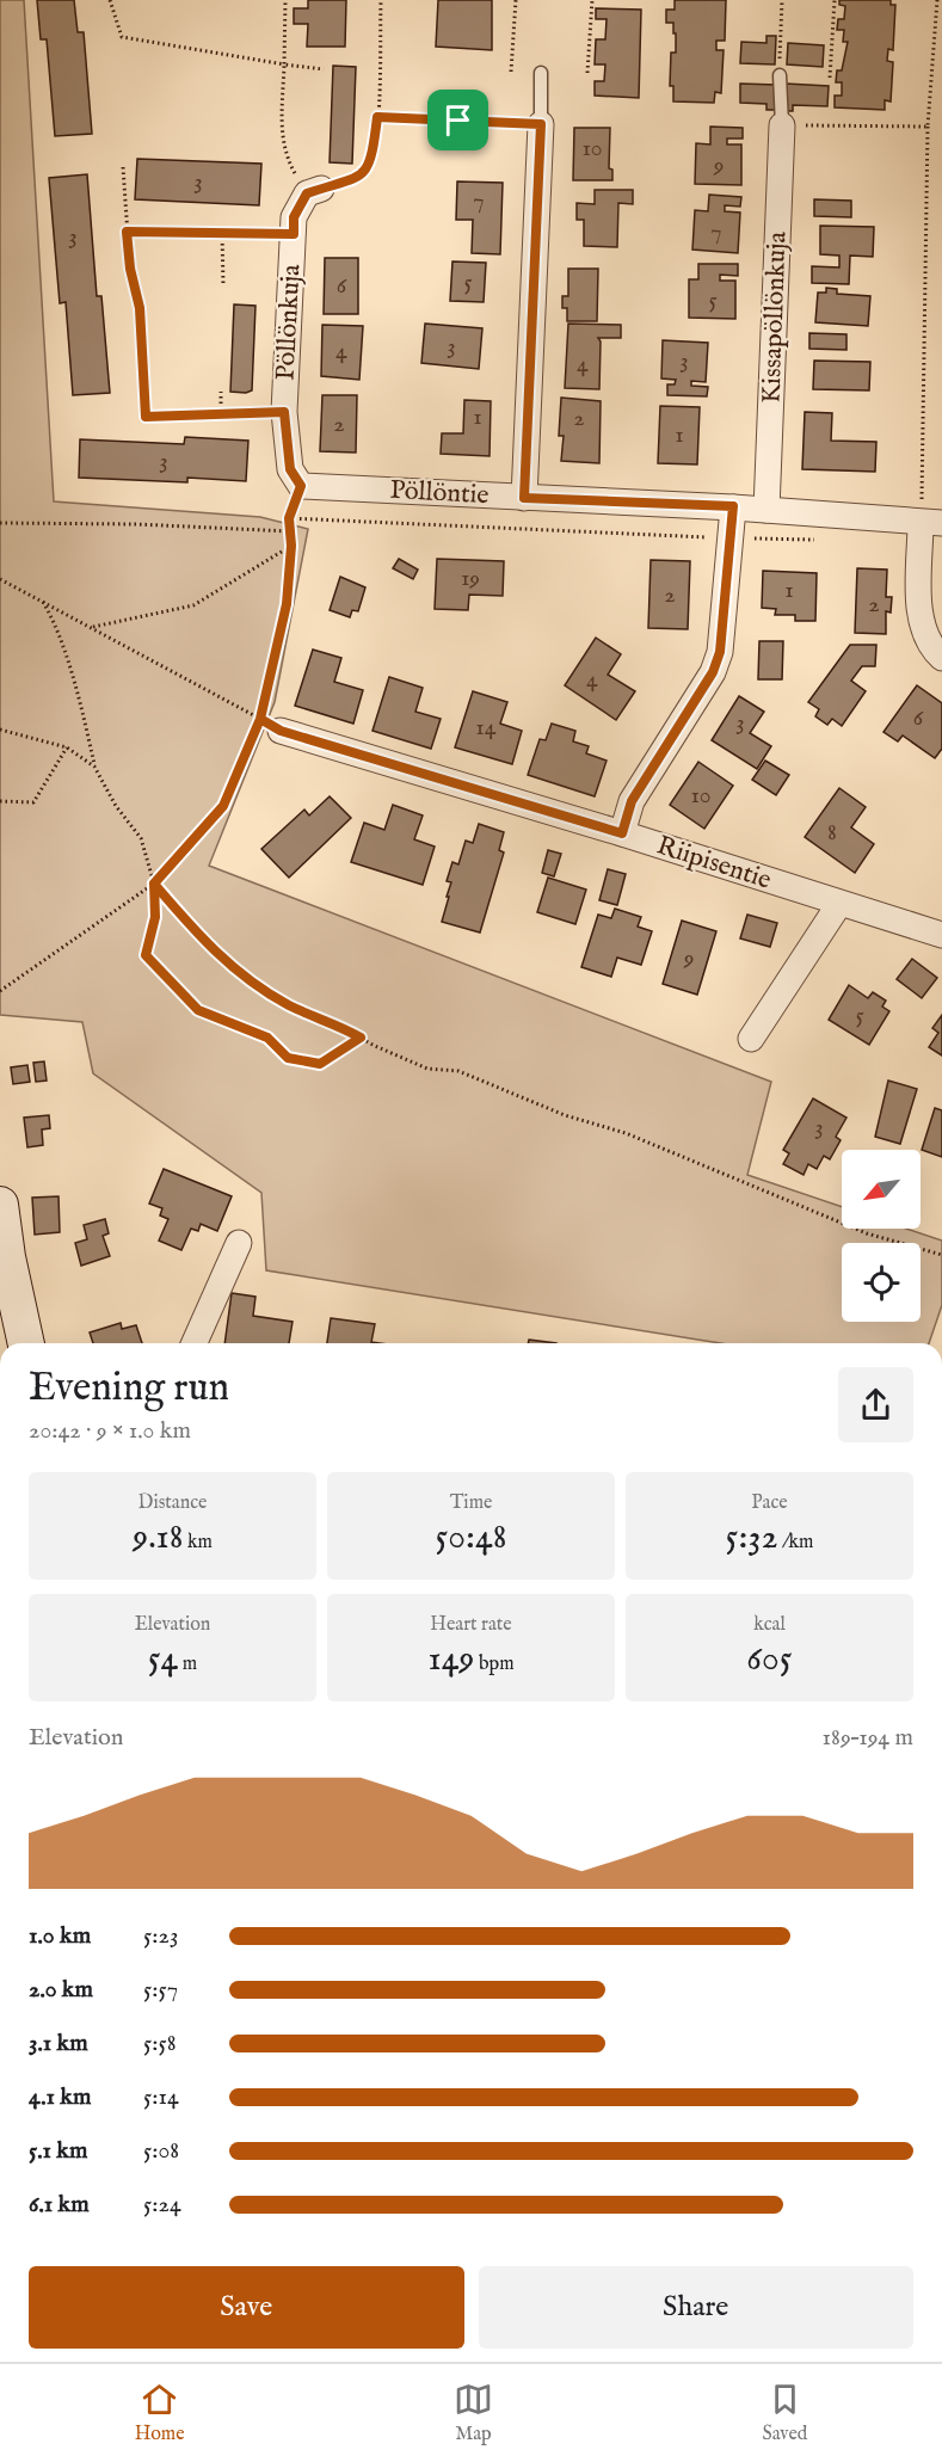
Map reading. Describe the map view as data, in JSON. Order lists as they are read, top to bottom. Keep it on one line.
{"streets":{"street":["Kissapöllönkuja","Pöllönkuja","Pöllöntie","Riipisentie"]},"crossings":[["Kissapöllönkuja","Pöllöntie"],["Pöllönkuja","Pöllöntie"]],"house_numbers":["10","9","3","7","7","3","5","6","5","3","4","3","4","1","2","2","1","3","19","1","2","2","4","6","3","14","10","8","9","5","3"],"north":"bottom left","page":{"heading":["Evening run","20:42 · 9 × 1.0 km"],"stats":[["Distance","9.18 km"],["Time","50:48"],["Pace","5:32 /km"],["Elevation","54 m"],["Heart rate","149 bpm"],["kcal","605"]],"chart":["Elevation","189–194 m"],"list":[{"name":"1.0 km","note":"5:23"},{"name":"2.0 km","note":"5:57"},{"name":"3.1 km","note":"5:58"},{"name":"4.1 km","note":"5:14"},{"name":"5.1 km","note":"5:08"},{"name":"6.1 km","note":"5:24"}],"buttons":["Save","Share"],"tabs":["Home","Map","Saved"]}}
